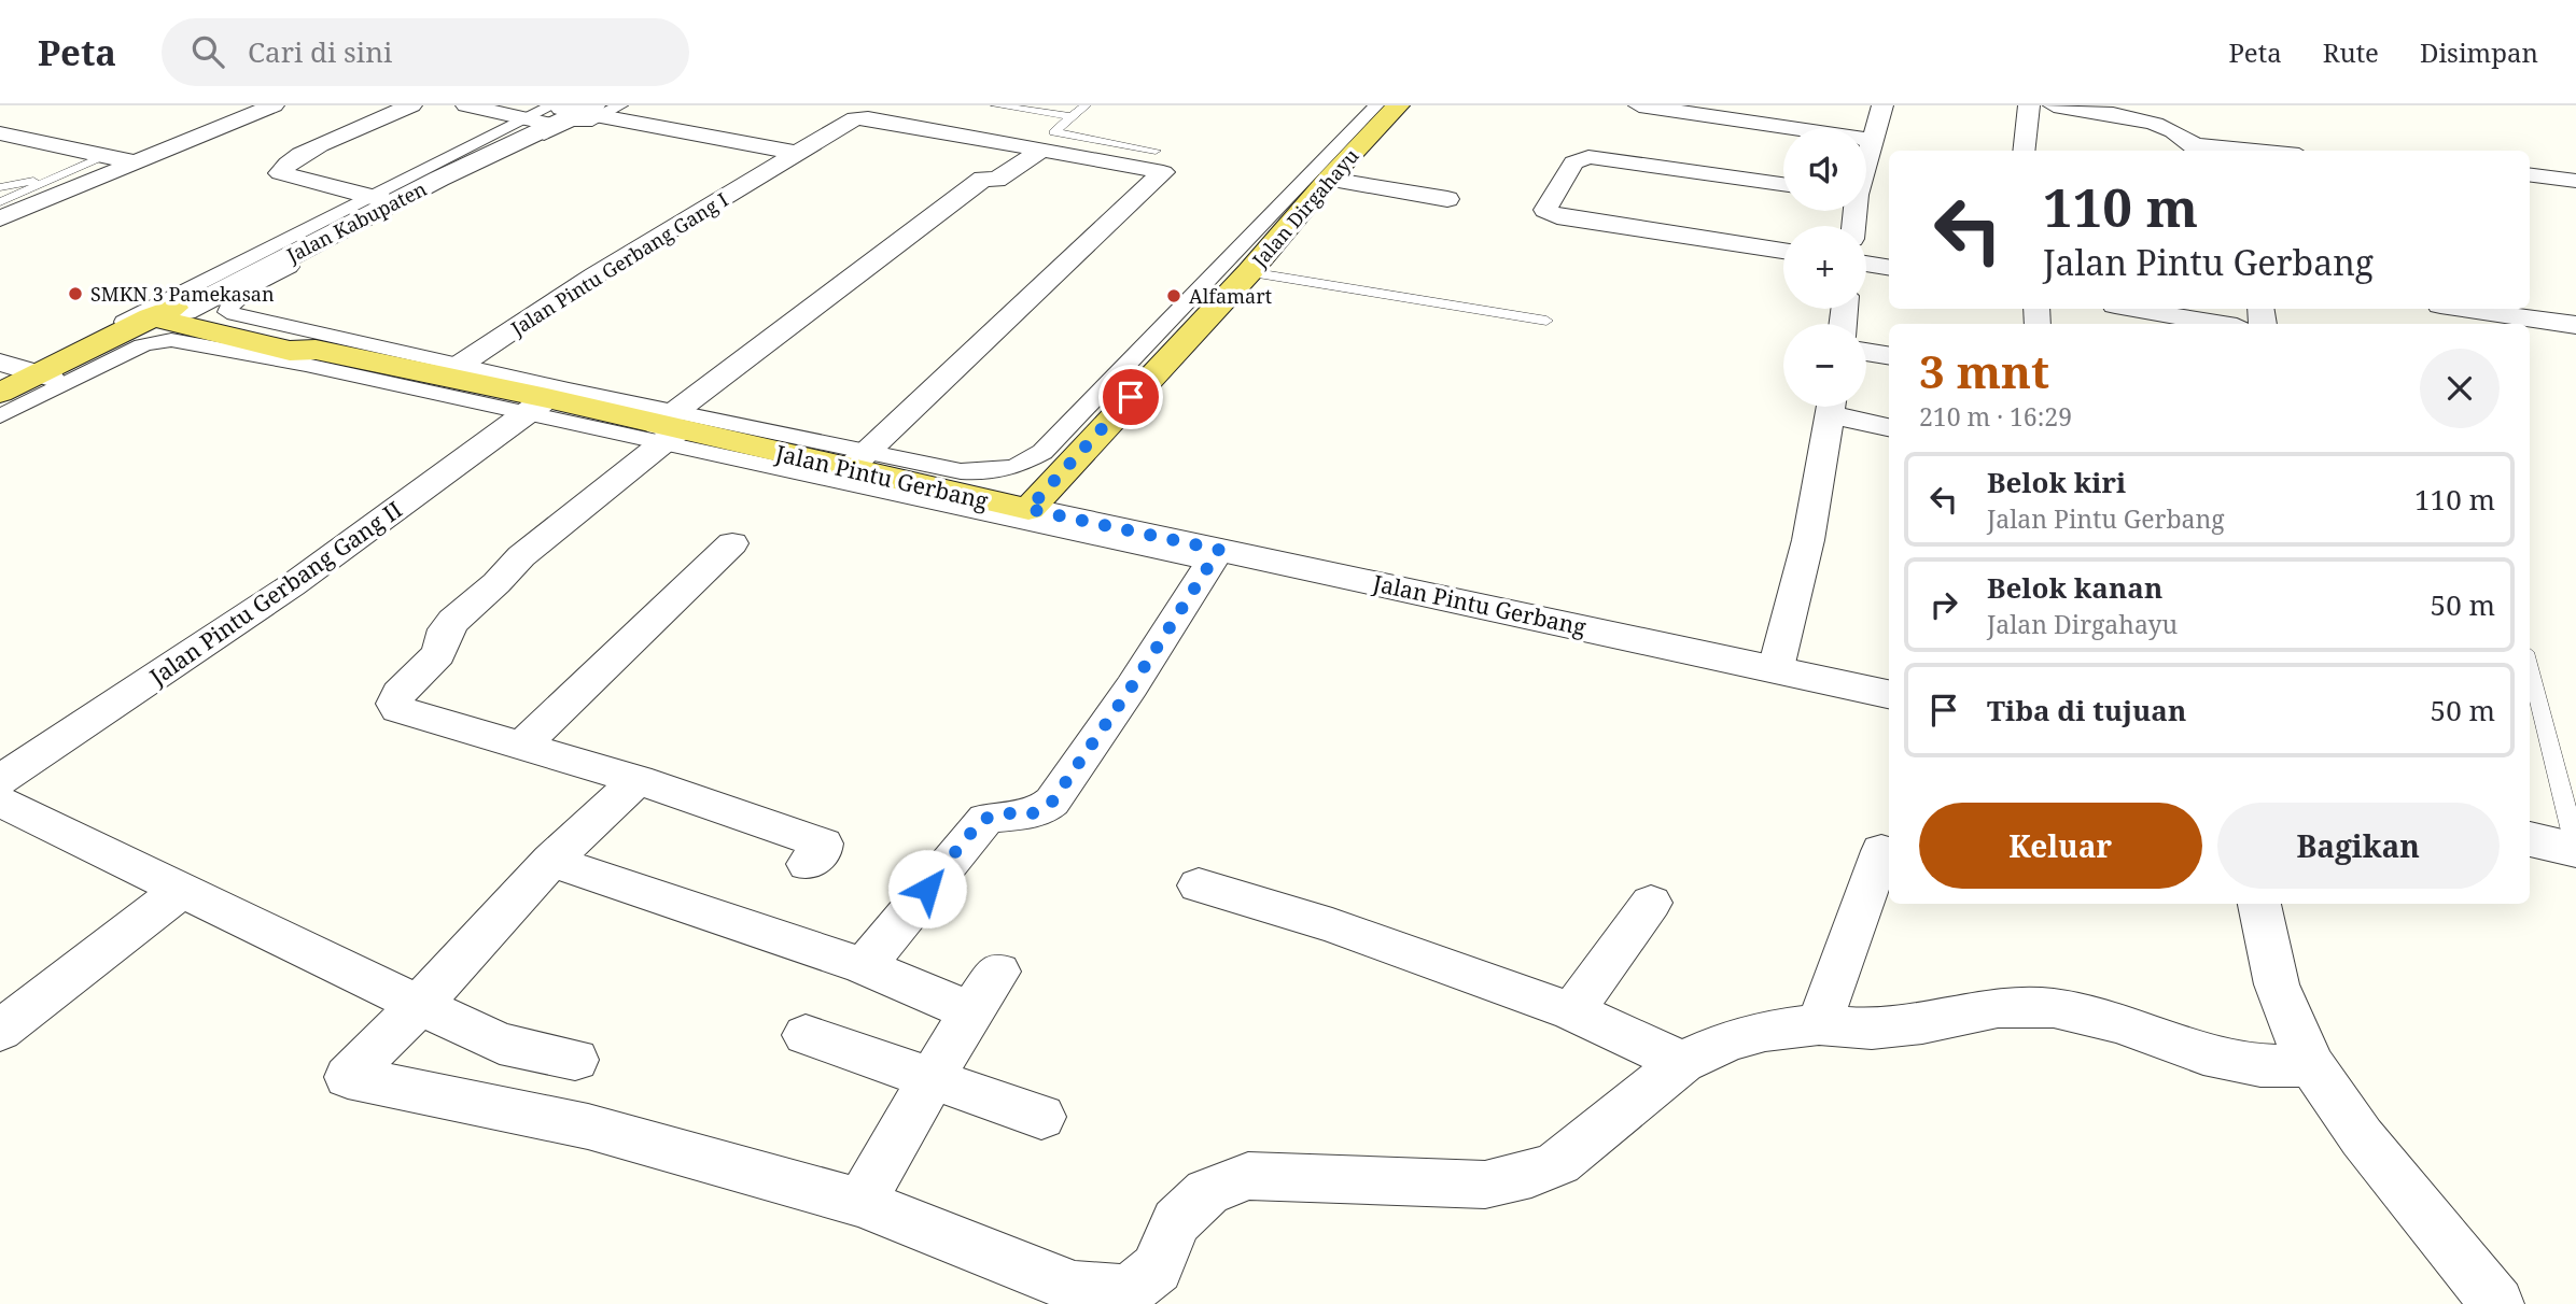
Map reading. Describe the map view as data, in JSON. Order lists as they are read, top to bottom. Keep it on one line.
{"streets":{"main road":["Jalan Dirgahayu","Jalan Kabupaten","Jalan Pintu Gerbang"],"street":["Jalan Pintu Gerbang Gang I","Jalan Pintu Gerbang Gang II"]},"crossings":[["Jalan Dirgahayu","Jalan Pintu Gerbang"],["Jalan Kabupaten","Jalan Pintu Gerbang"],["Jalan Pintu Gerbang Gang I","Jalan Pintu Gerbang"],["Jalan Pintu Gerbang","Jalan Pintu Gerbang Gang II"]],"places":["SMKN 3 Pamekasan","Alfamart"],"page":{"header":"Peta","search":"Cari di sini","nav":["Peta","Rute","Disimpan"],"map_buttons":["+","−"],"turn":["110 m","Jalan Pintu Gerbang"],"heading":["3 mnt","210 m · 16:29"],"list":[{"name":"Belok kiri","note":"Jalan Pintu Gerbang","value":"110 m"},{"name":"Belok kanan","note":"Jalan Dirgahayu","value":"50 m"},{"name":"Tiba di tujuan","value":"50 m"}],"buttons":["Keluar","Bagikan"]}}
